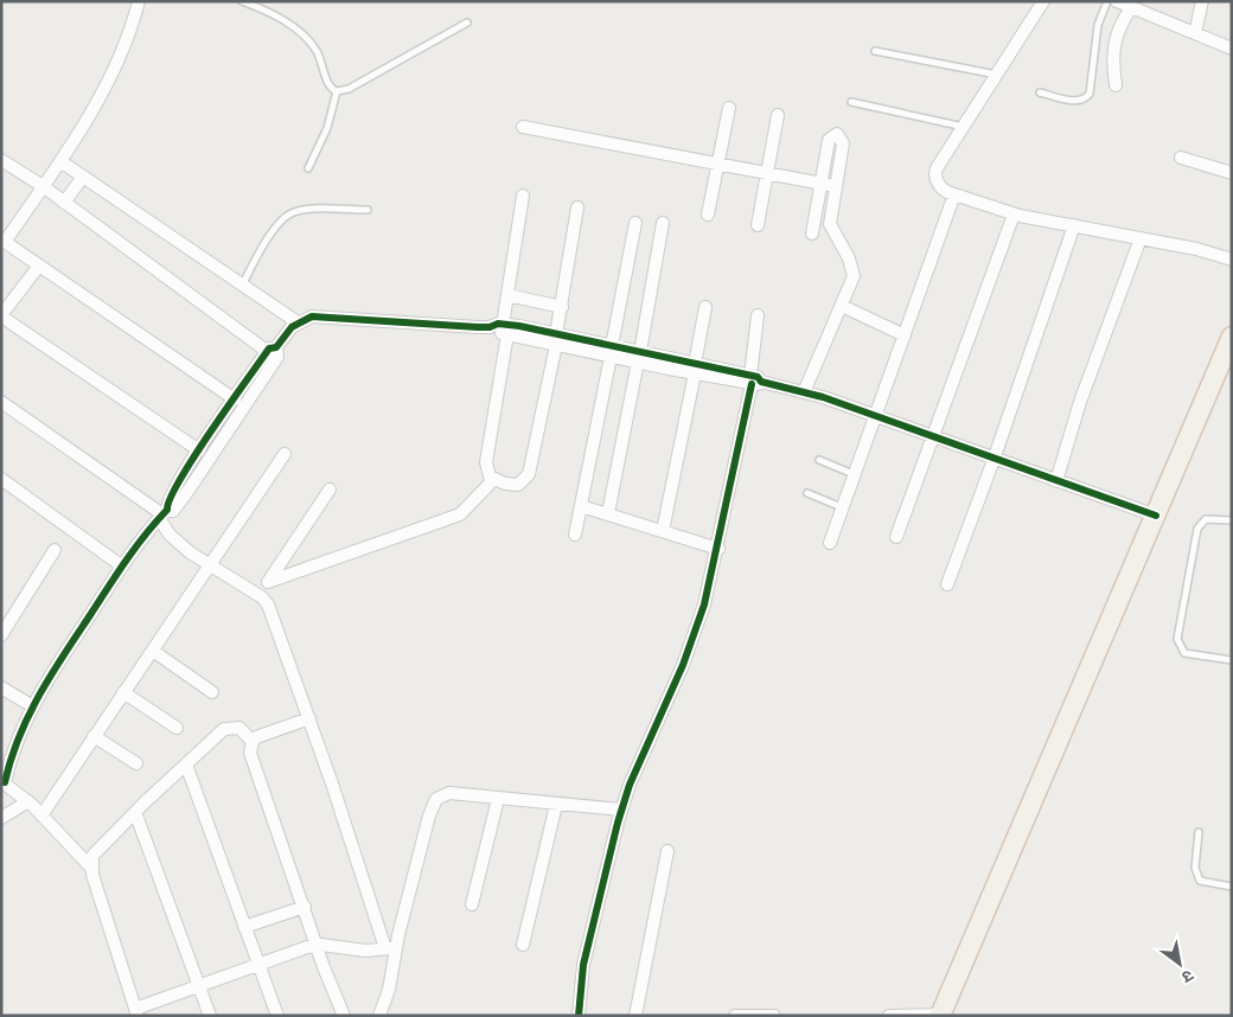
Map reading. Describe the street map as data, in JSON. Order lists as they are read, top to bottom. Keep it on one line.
{"north":"bottom right"}
